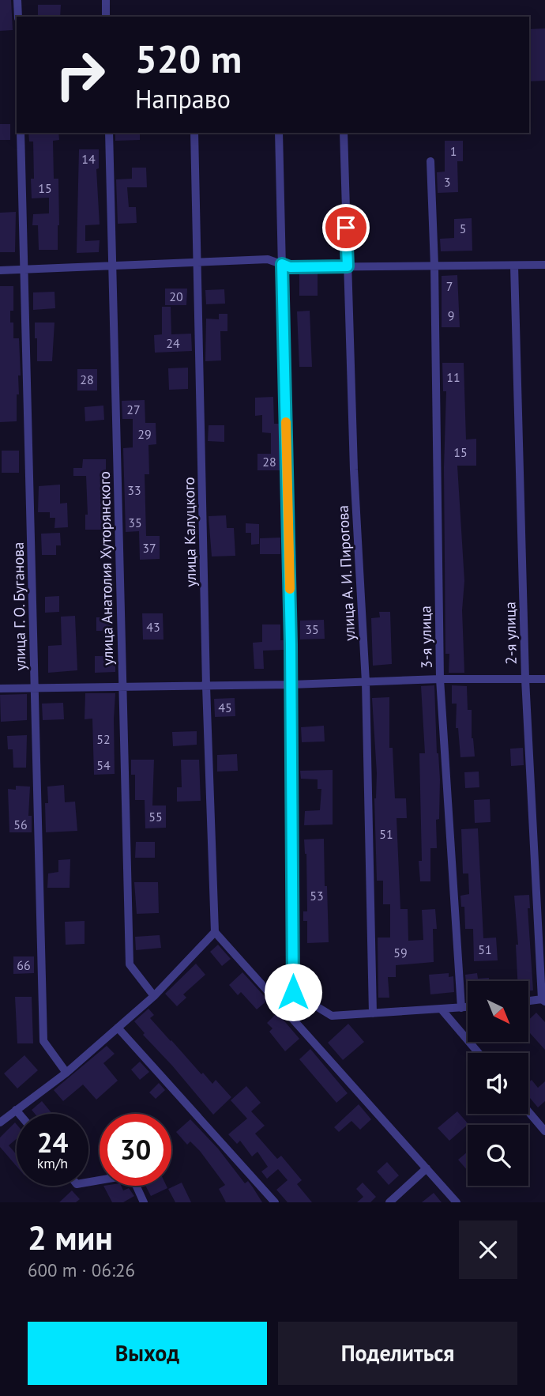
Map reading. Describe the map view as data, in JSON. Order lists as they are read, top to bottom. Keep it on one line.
{"streets":{"street":["улица Калуцкого","улица Анатолия Хуторянского","улица А. И. Пирогова","улица Г. О. Буганова","2-я улица","3-я улица"]},"house_numbers":["1","14","3","15","5","7","20","9","24","11","28","27","29","15","28","33","35","37","43","35","45","52","54","55","56","51","53","51","59","66"],"north":"bottom right","page":{"turn":["520 m","Направо"],"speed":"24 km/h","limit":"30","heading":["2 мин","600 m · 06:26"],"buttons":["Выход","Поделиться"]}}
